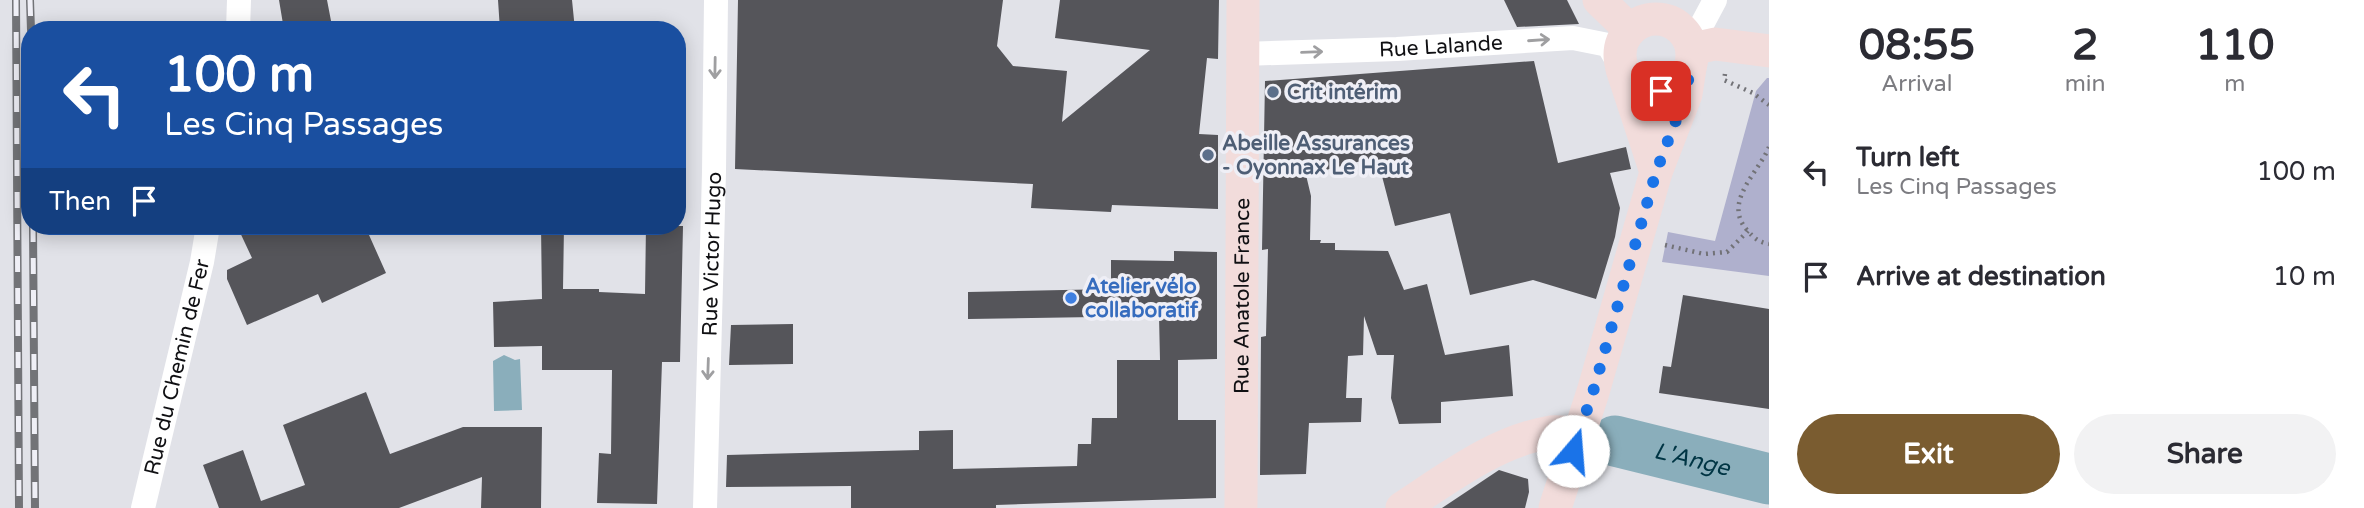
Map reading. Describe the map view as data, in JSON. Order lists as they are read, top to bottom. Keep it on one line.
{"streets":{"main road":["Rue Anatole France"],"street":["Rue Lalande","Rue Victor Hugo","Rue du Chemin de Fer"]},"crossings":[["Rue Lalande","Rue Anatole France"]],"one_way":["Rue Lalande","Rue Victor Hugo"],"water":["L'Ange"],"places":["Crit intérim","Abeille Assurances - Oyonnax Le Haut","Atelier vélo collaboratif"],"page":{"eta":["08:55","Arrival","2","min","110","m"],"turn":["100 m","Les Cinq Passages"],"list":[{"name":"Turn left","note":"Les Cinq Passages","value":"100 m"},{"name":"Arrive at destination","value":"10 m"}],"then":"Then","buttons":["Exit","Share"]}}
